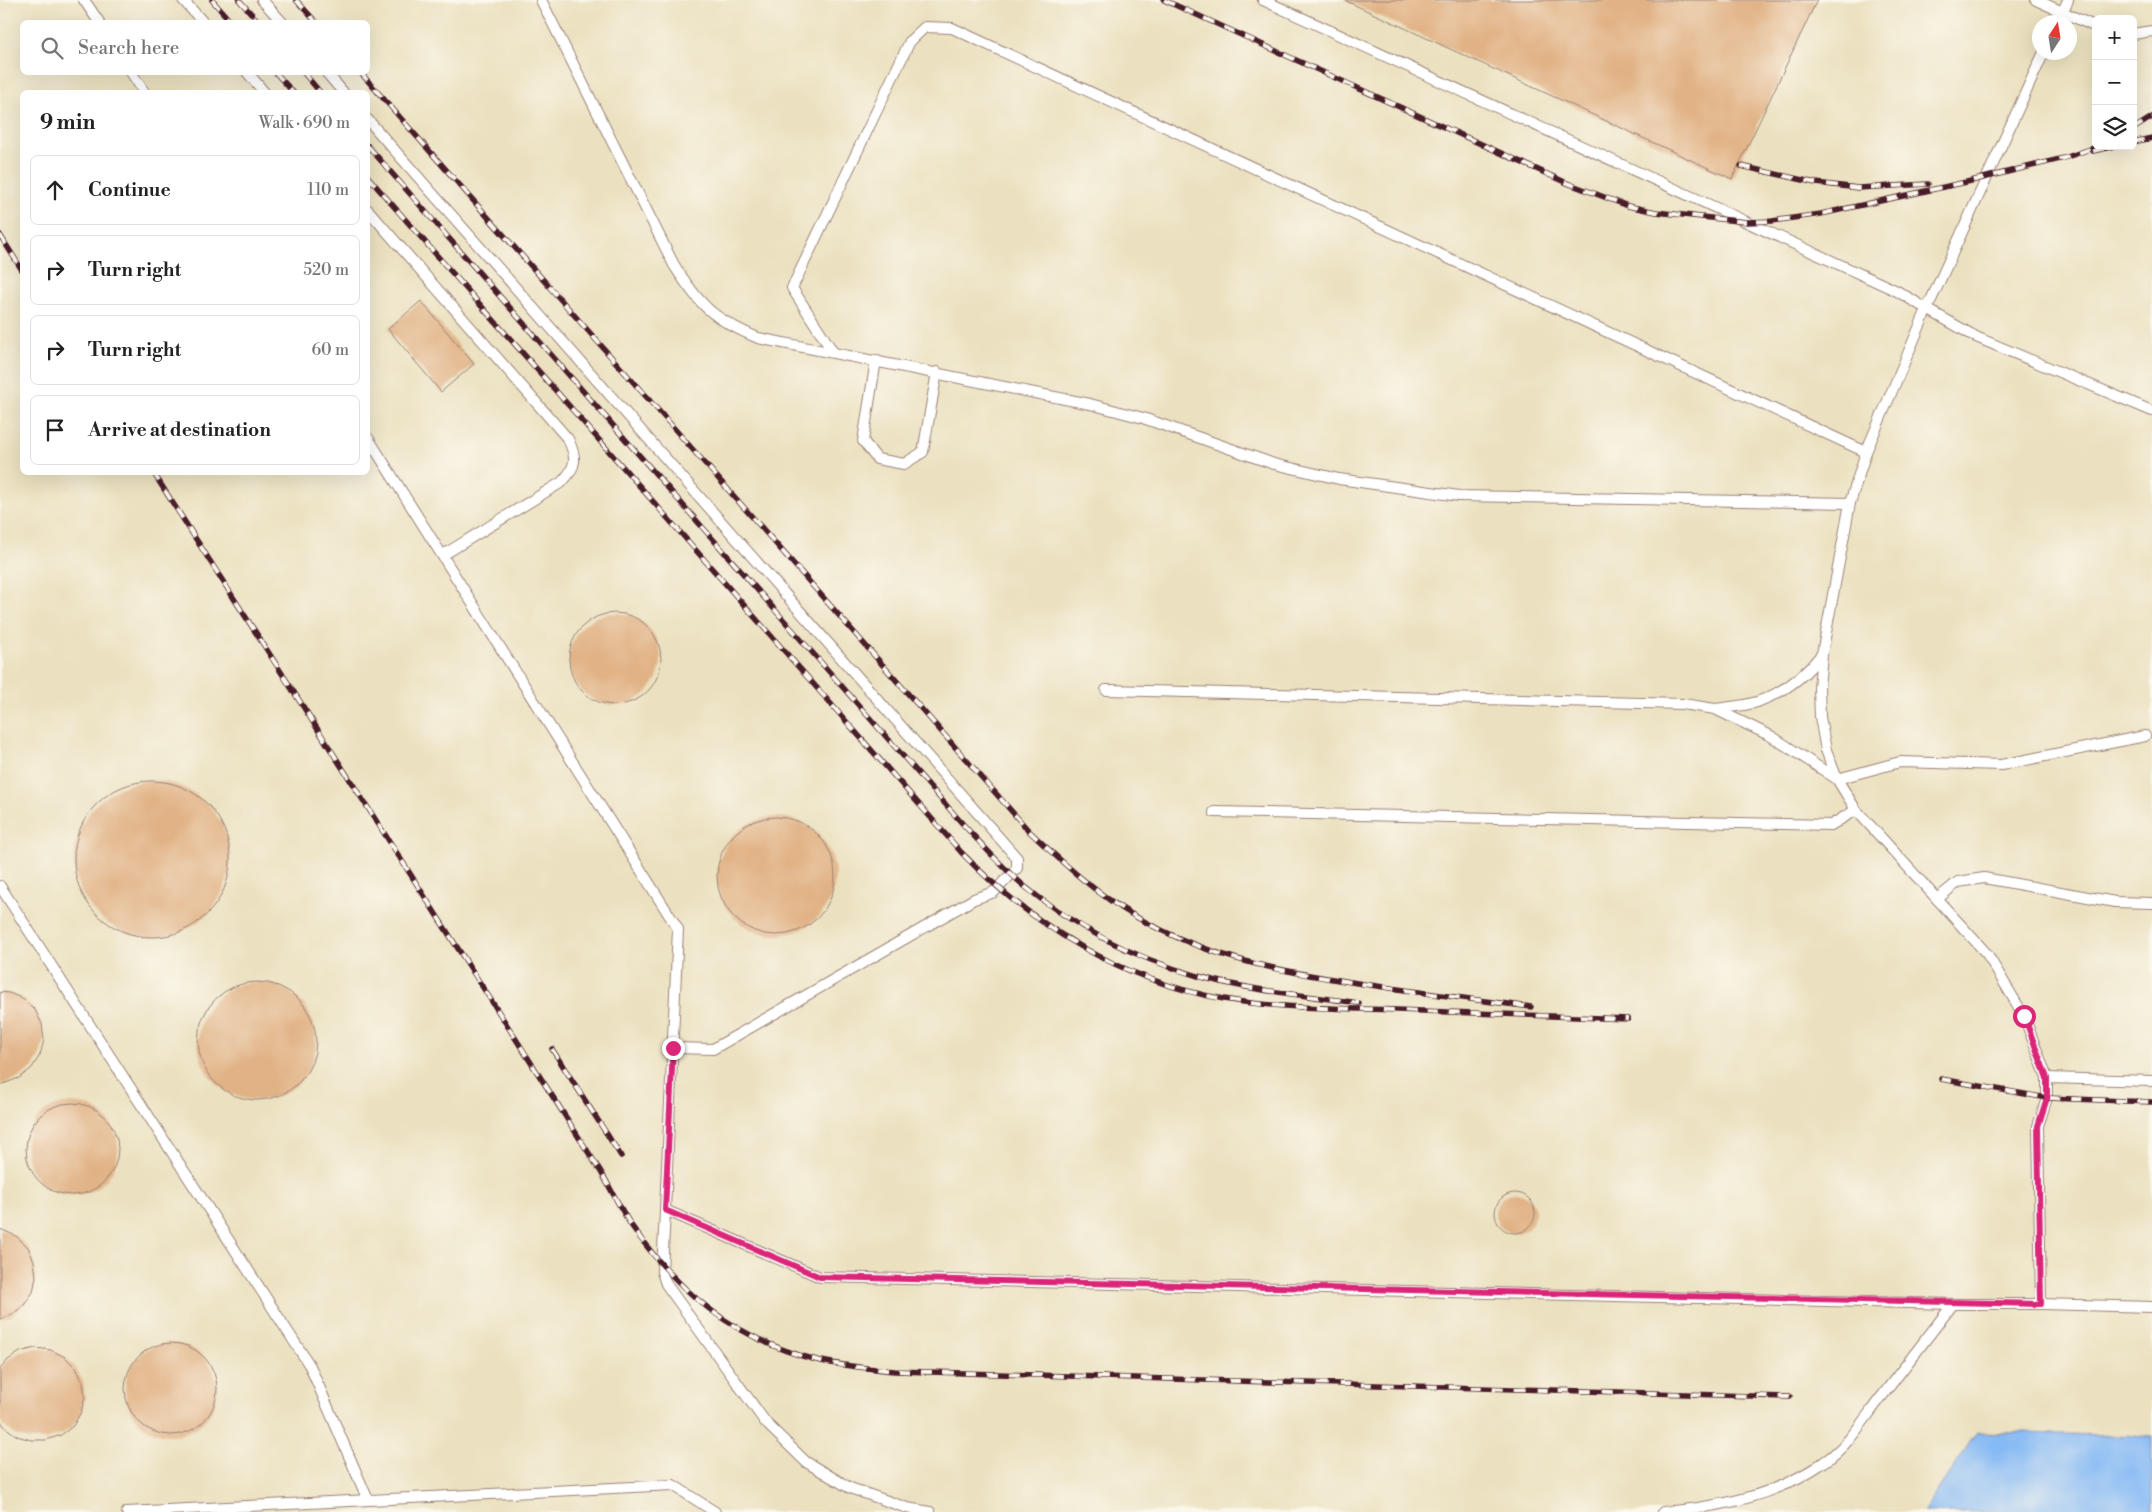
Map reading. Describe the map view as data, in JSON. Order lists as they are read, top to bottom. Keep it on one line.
{"north":"top","page":{"map_buttons":["+","−"],"search":"Search here","heading":["9 min","Walk · 690 m"],"list":[["Continue","110 m"],["Turn right","520 m"],["Turn right","60 m"],"Arrive at destination"]}}
